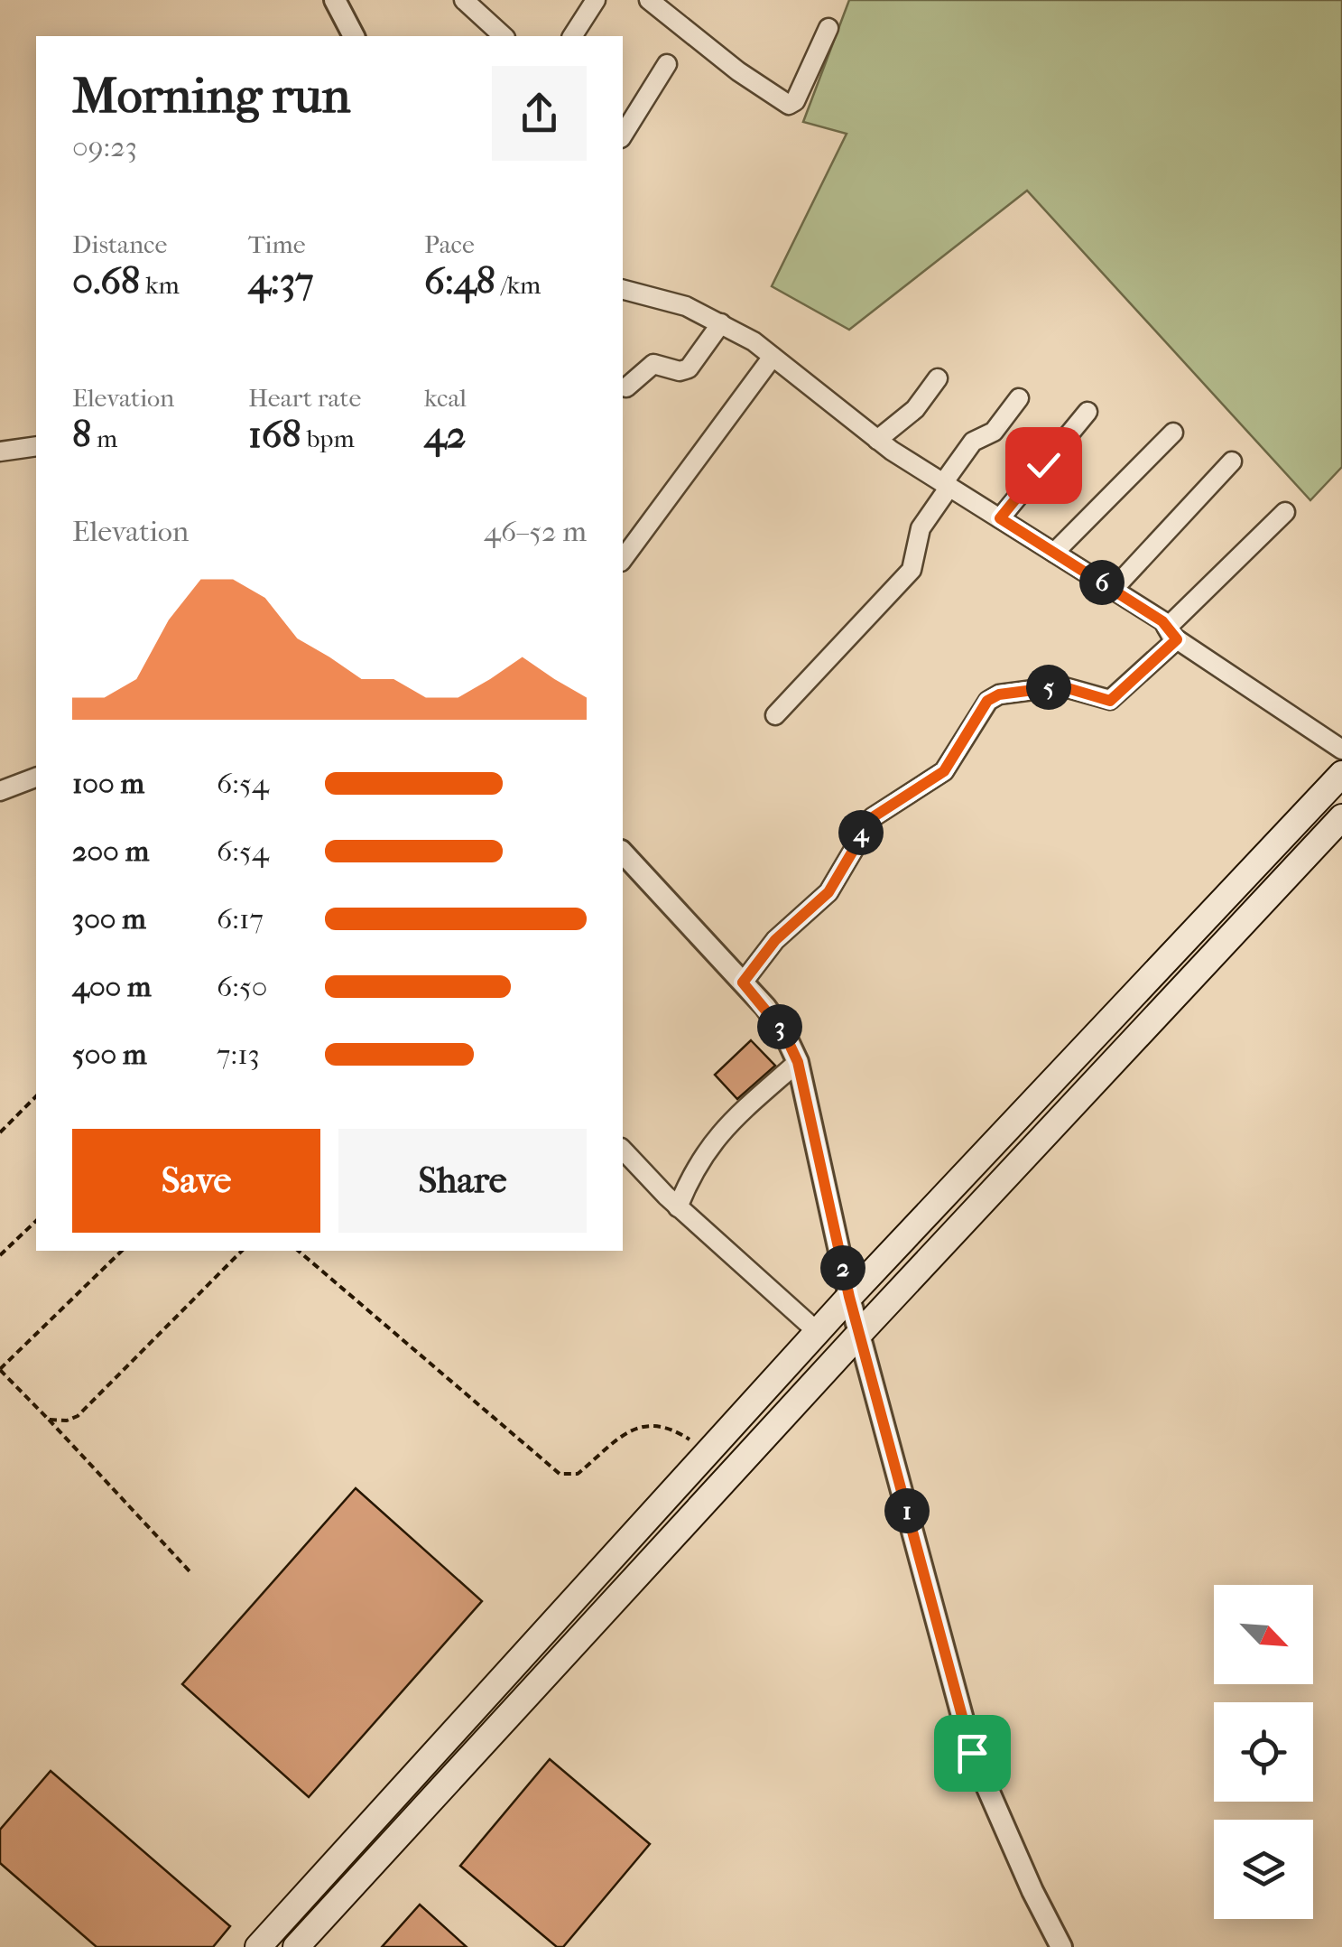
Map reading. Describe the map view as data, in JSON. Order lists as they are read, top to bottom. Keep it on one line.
{"north":"bottom right","page":{"heading":["Morning run","09:23"],"stats":[["Distance","0.68 km"],["Time","4:37"],["Pace","6:48 /km"],["Elevation","8 m"],["Heart rate","168 bpm"],["kcal","42"]],"chart":["Elevation","46–52 m"],"pins":["6","5","4","3","2","1"],"list":[{"name":"100 m","note":"6:54"},{"name":"200 m","note":"6:54"},{"name":"300 m","note":"6:17"},{"name":"400 m","note":"6:50"},{"name":"500 m","note":"7:13"}],"buttons":["Save","Share"]}}
